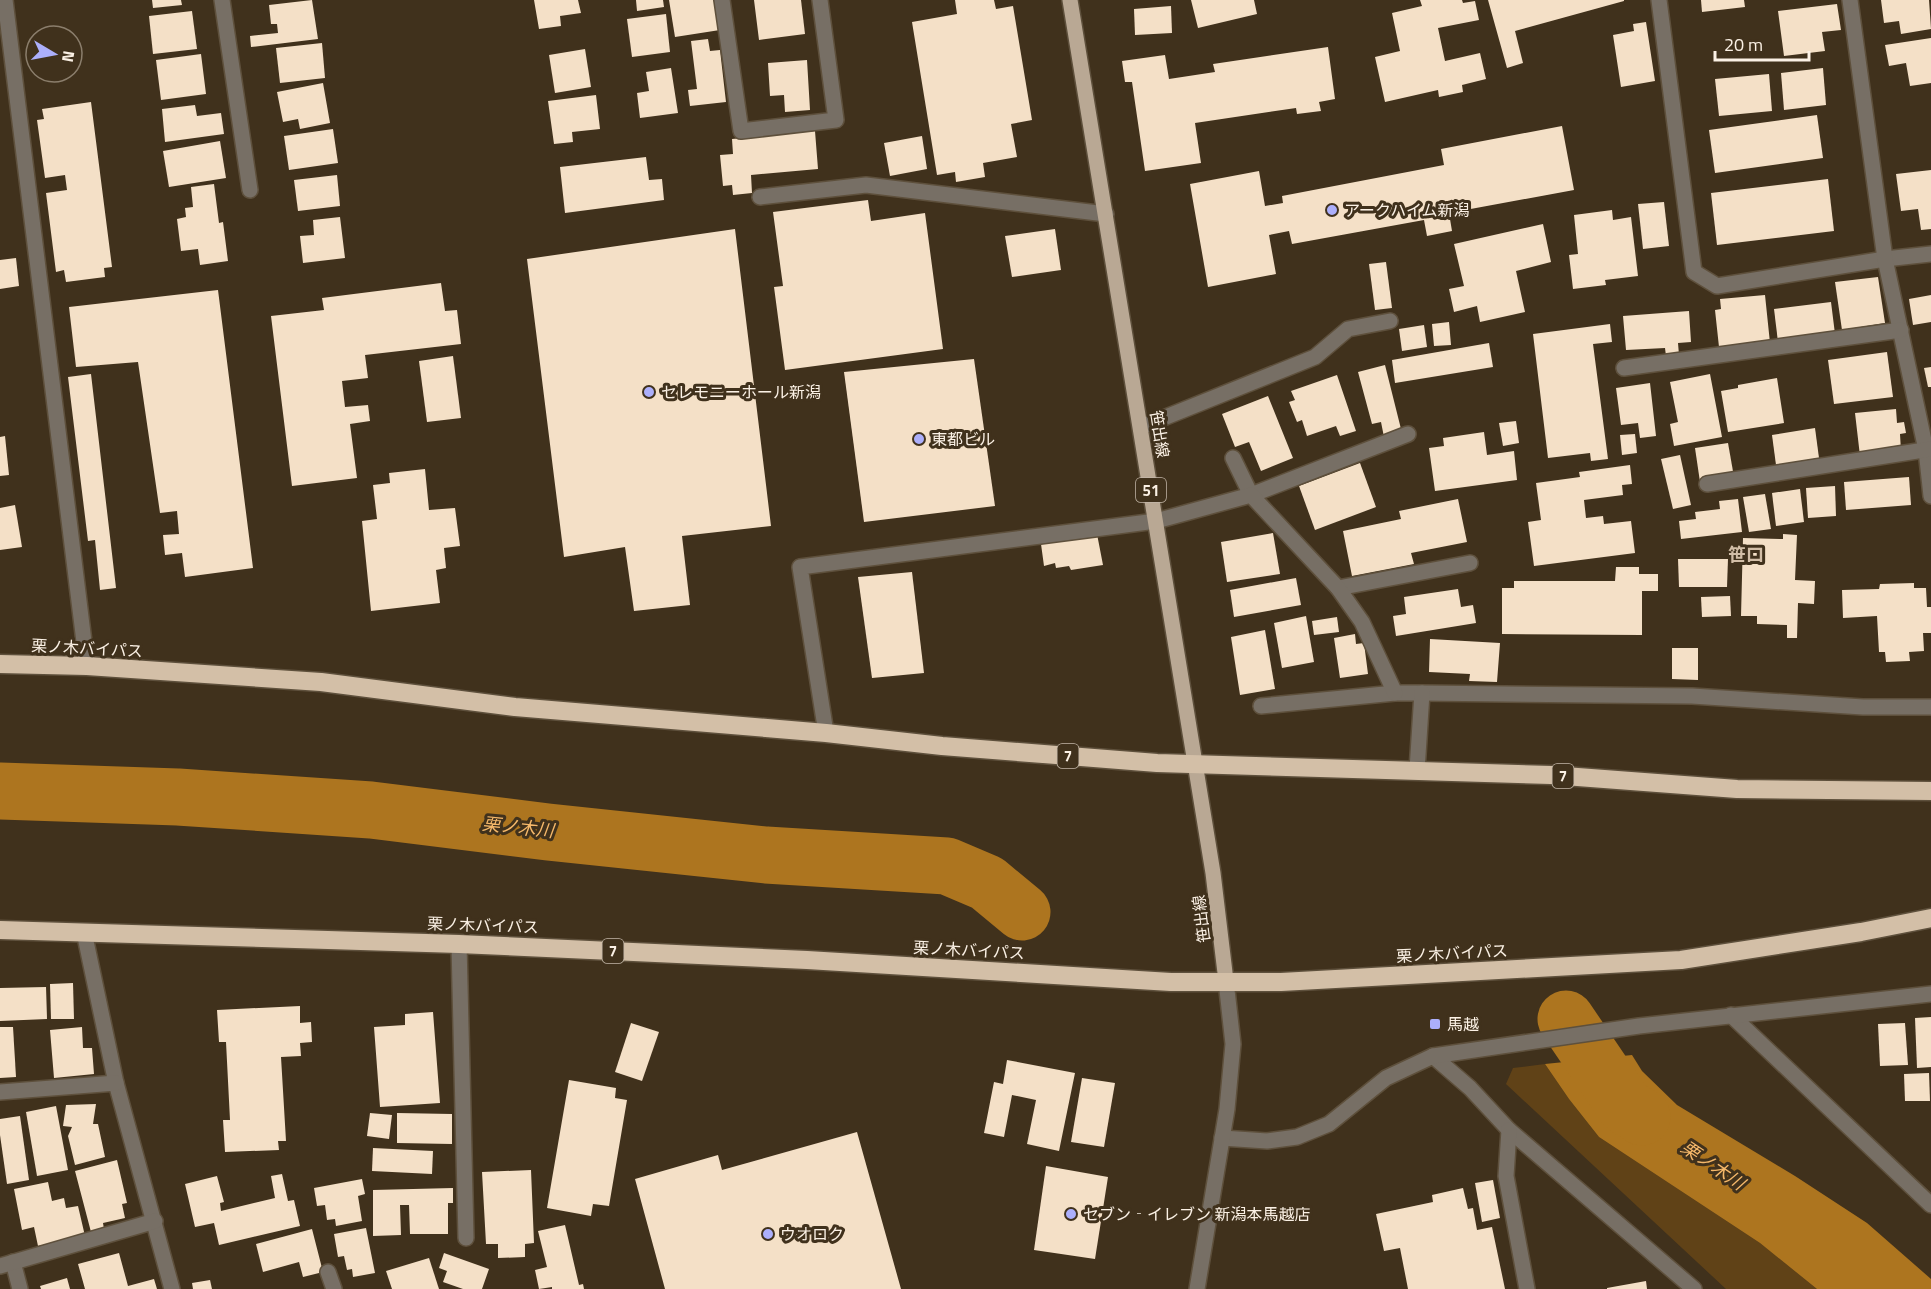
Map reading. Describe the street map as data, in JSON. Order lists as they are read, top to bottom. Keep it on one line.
{"streets":{"highway":["栗ノ木バイパス","7"],"main road":["笹出線","51"]},"crossings":[["笹出線","栗ノ木バイパス"]],"districts":["笹口"],"water":["栗ノ木川"],"places":{"other":["アークハイム新潟","セレモニーホール新潟","東都ビル","セブン‐イレブン 新潟本馬越店","ウオロク"],"transit":["馬越"]},"scale_bar":"20 m","north":"right"}
